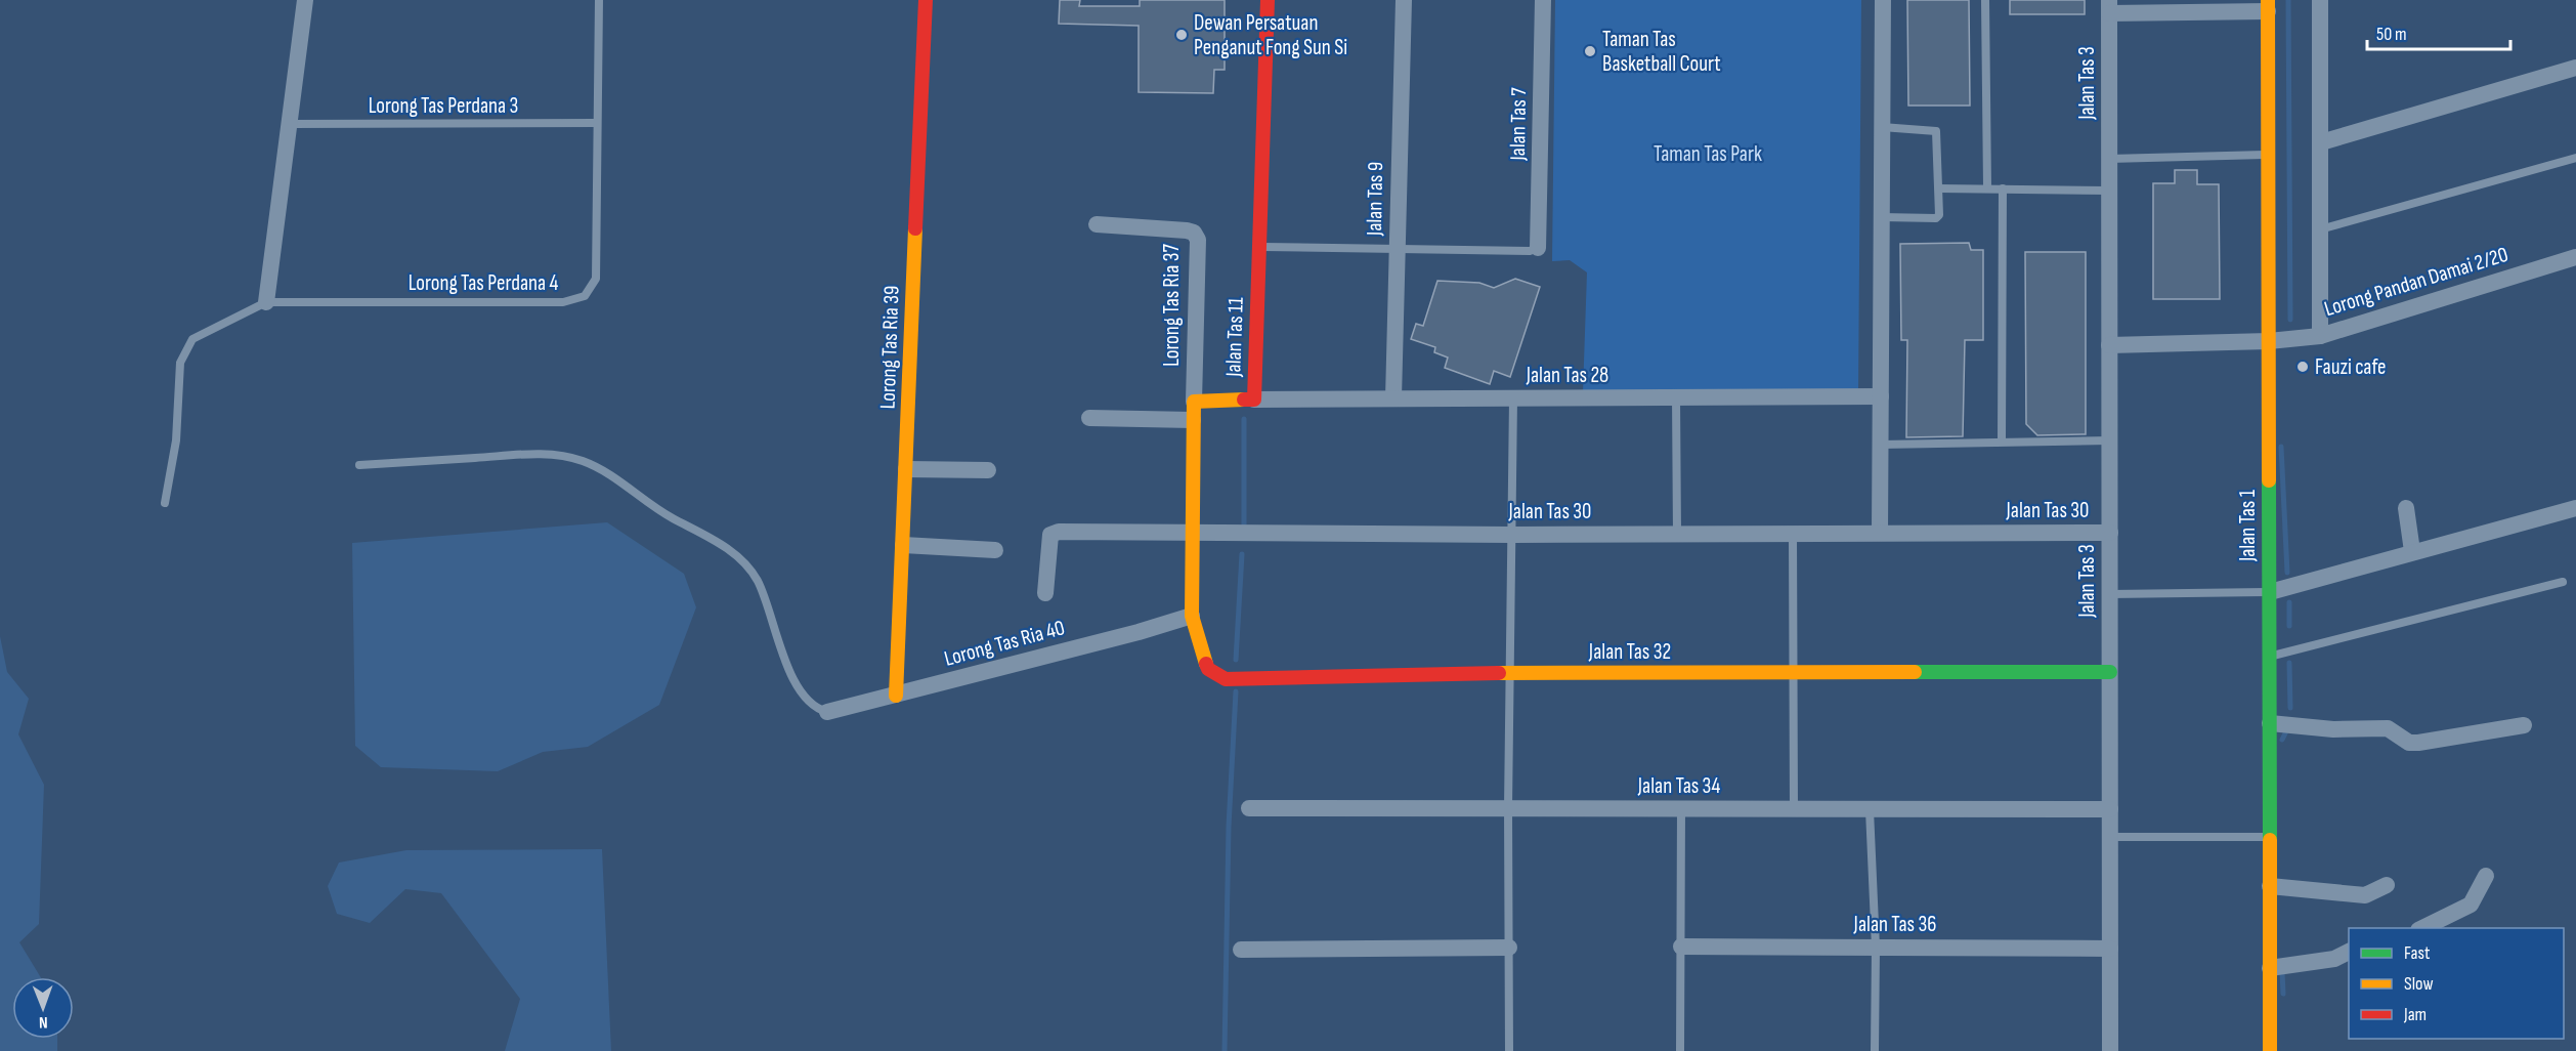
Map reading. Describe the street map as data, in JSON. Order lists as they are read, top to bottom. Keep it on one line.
{"streets":{"street":["Jalan Tas 3","Jalan Tas 7","Jalan Tas 9","Lorong Pandan Damai 2/20","Lorong Tas Ria 37","Jalan Tas 11","Lorong Tas Ria 39","Jalan Tas 28","Jalan Tas 30","Jalan Tas 1","Lorong Tas Ria 40","Jalan Tas 32","Jalan Tas 34","Jalan Tas 36"],"lane":["Lorong Tas Perdana 3","Lorong Tas Perdana 4"]},"crossings":[["Jalan Tas 3","Lorong Pandan Damai 2/20"],["Jalan Tas 3","Jalan Tas 30"],["Jalan Tas 3","Jalan Tas 32"],["Jalan Tas 3","Jalan Tas 34"],["Jalan Tas 3","Jalan Tas 36"],["Lorong Tas Perdana 3","Lorong Tas Perdana 4"],["Jalan Tas 9","Jalan Tas 28"],["Lorong Pandan Damai 2/20","Jalan Tas 1"],["Lorong Tas Ria 37","Jalan Tas 11"],["Jalan Tas 11","Jalan Tas 28"],["Lorong Tas Ria 39","Lorong Tas Ria 40"],["Lorong Tas Ria 40","Jalan Tas 32"]],"parks":["Taman Tas Park"],"places":["Dewan Persatuan Penganut Fong Sun Si","Taman Tas Basketball Court","Fauzi cafe"],"legend":["Fast","Slow","Jam"],"scale_bar":"50 m","north":"bottom"}
